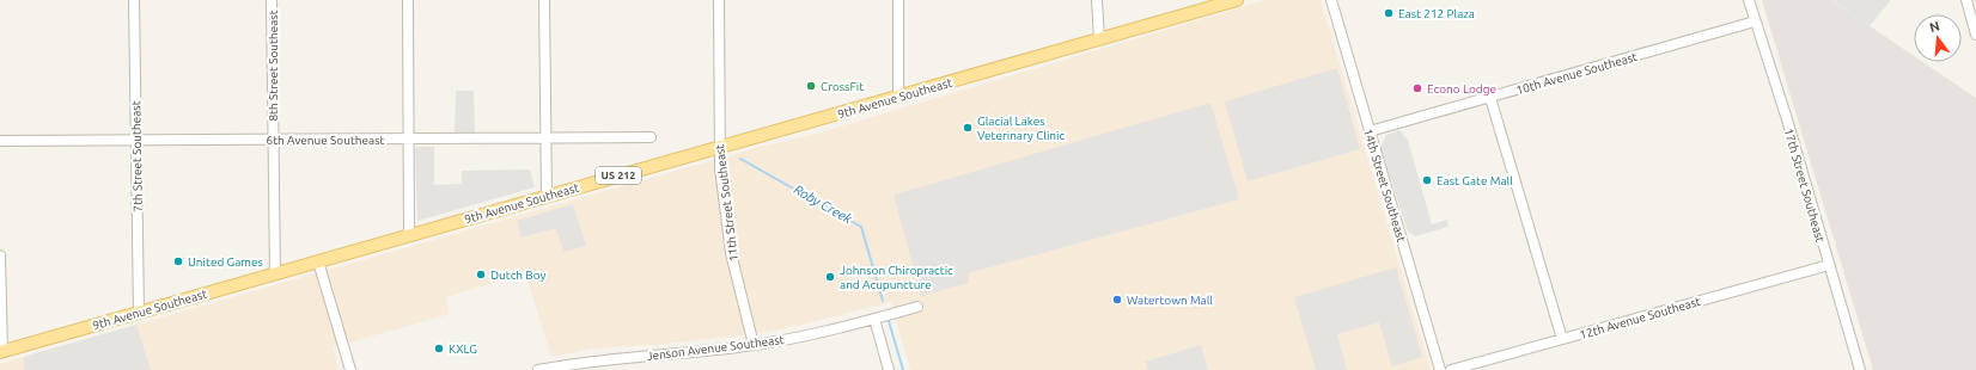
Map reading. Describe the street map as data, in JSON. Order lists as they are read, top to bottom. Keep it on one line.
{"streets":{"main road":["9th Avenue Southeast","US 212"],"street":["8th Street Southeast","10th Avenue Southeast","6th Avenue Southeast","7th Street Southeast","14th Street Southeast","17th Street Southeast","11th Street Southeast","12th Avenue Southeast","Jenson Avenue Southeast"]},"crossings":[["8th Street Southeast","9th Avenue Southeast"],["8th Street Southeast","6th Avenue Southeast"],["10th Avenue Southeast","14th Street Southeast"],["10th Avenue Southeast","17th Street Southeast"],["9th Avenue Southeast","7th Street Southeast"],["9th Avenue Southeast","11th Street Southeast"],["6th Avenue Southeast","7th Street Southeast"],["17th Street Southeast","12th Avenue Southeast"],["11th Street Southeast","Jenson Avenue Southeast"]],"water":["Roby Creek"],"places":["East 212 Plaza","CrossFit","Econo Lodge","Glacial Lakes Veterinary Clinic","East Gate Mall","United Games","Dutch Boy","Johnson Chiropractic and Acupuncture","Watertown Mall","KXLG"],"north":"top"}
